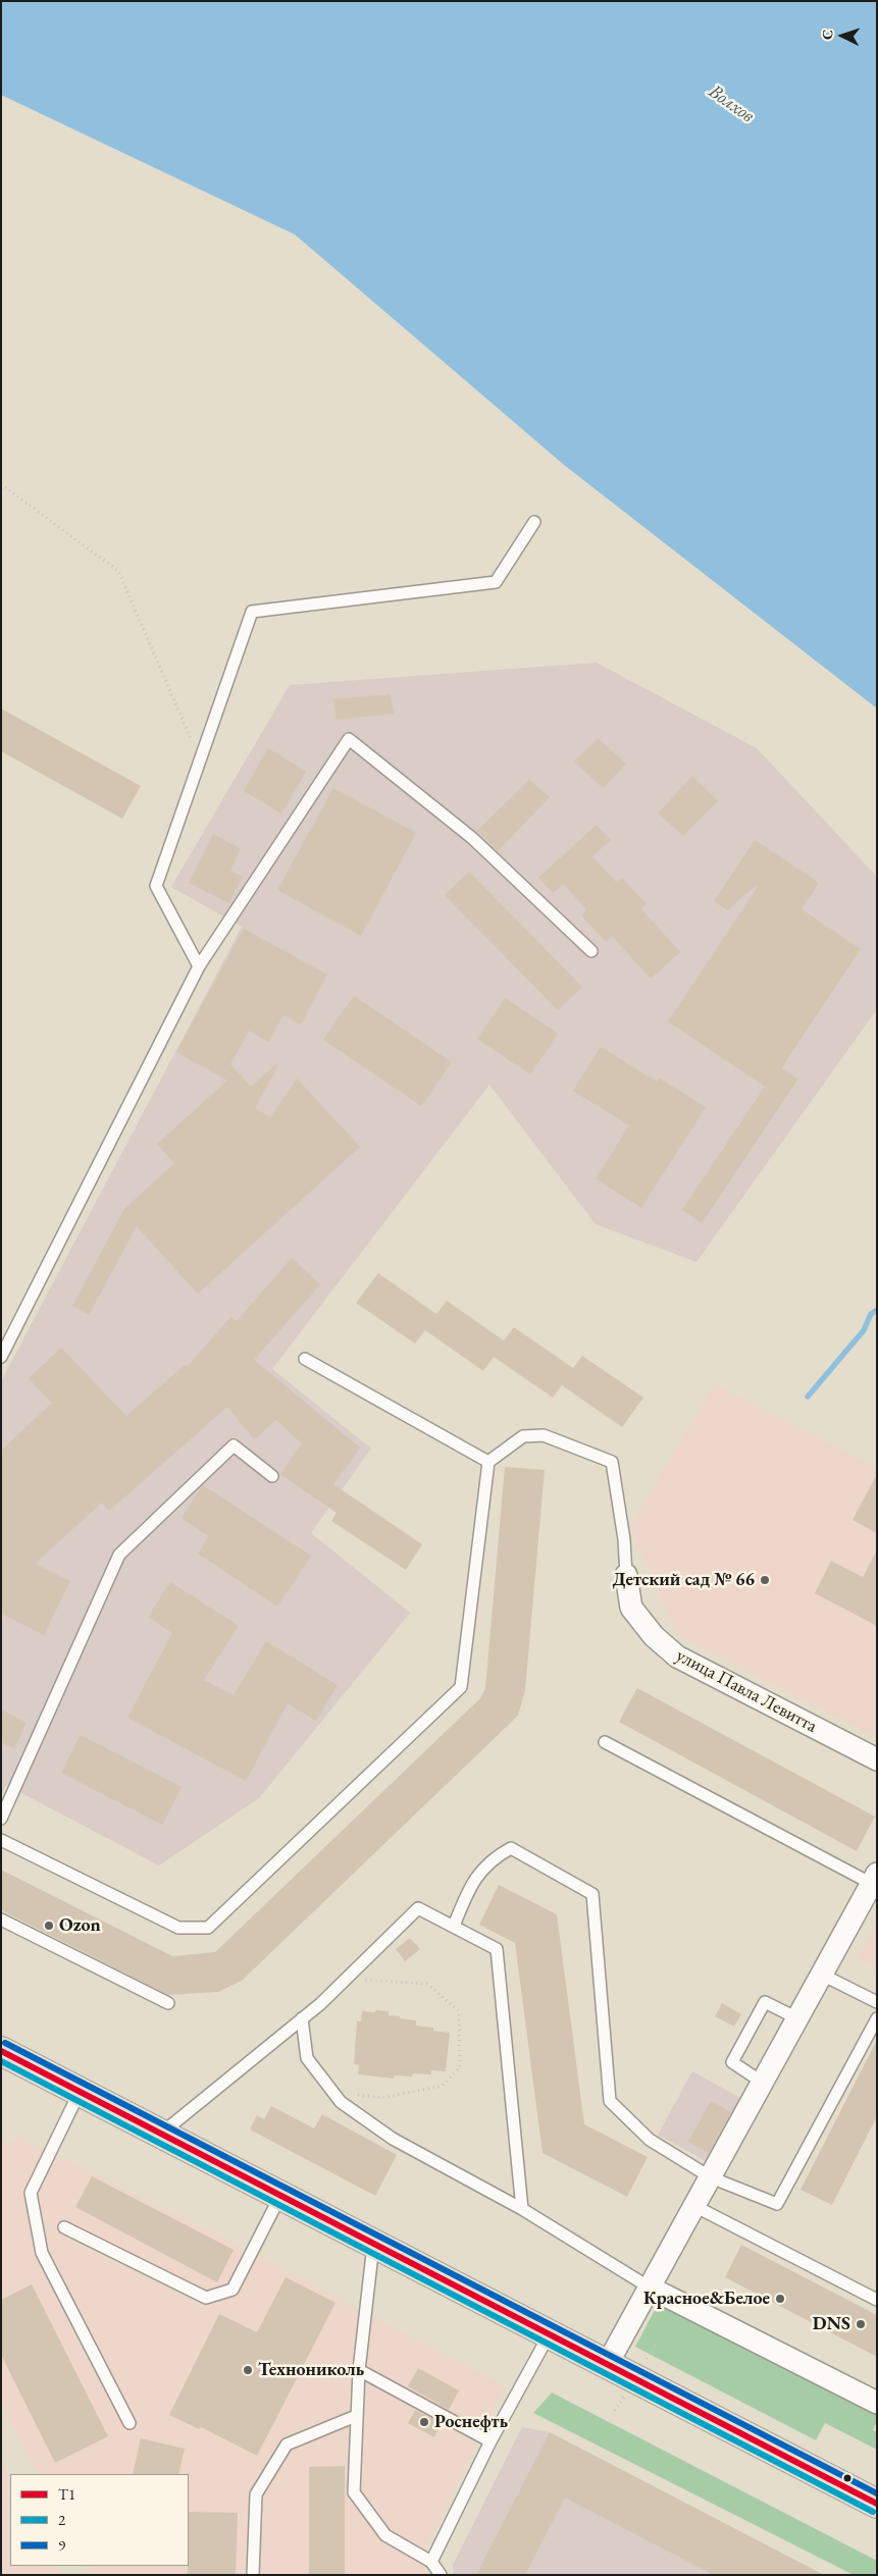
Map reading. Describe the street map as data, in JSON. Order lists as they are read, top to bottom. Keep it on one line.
{"streets":{"street":["улица Павла Левитта"]},"water":["Волхов"],"places":["Детский сад № 66","Ozon","Красное&Белое","DNS","Технониколь","Роснефть"],"lines":["transit line 9","transit line Т1","transit line 2"],"legend":["Т1","2","9"],"north":"left"}
